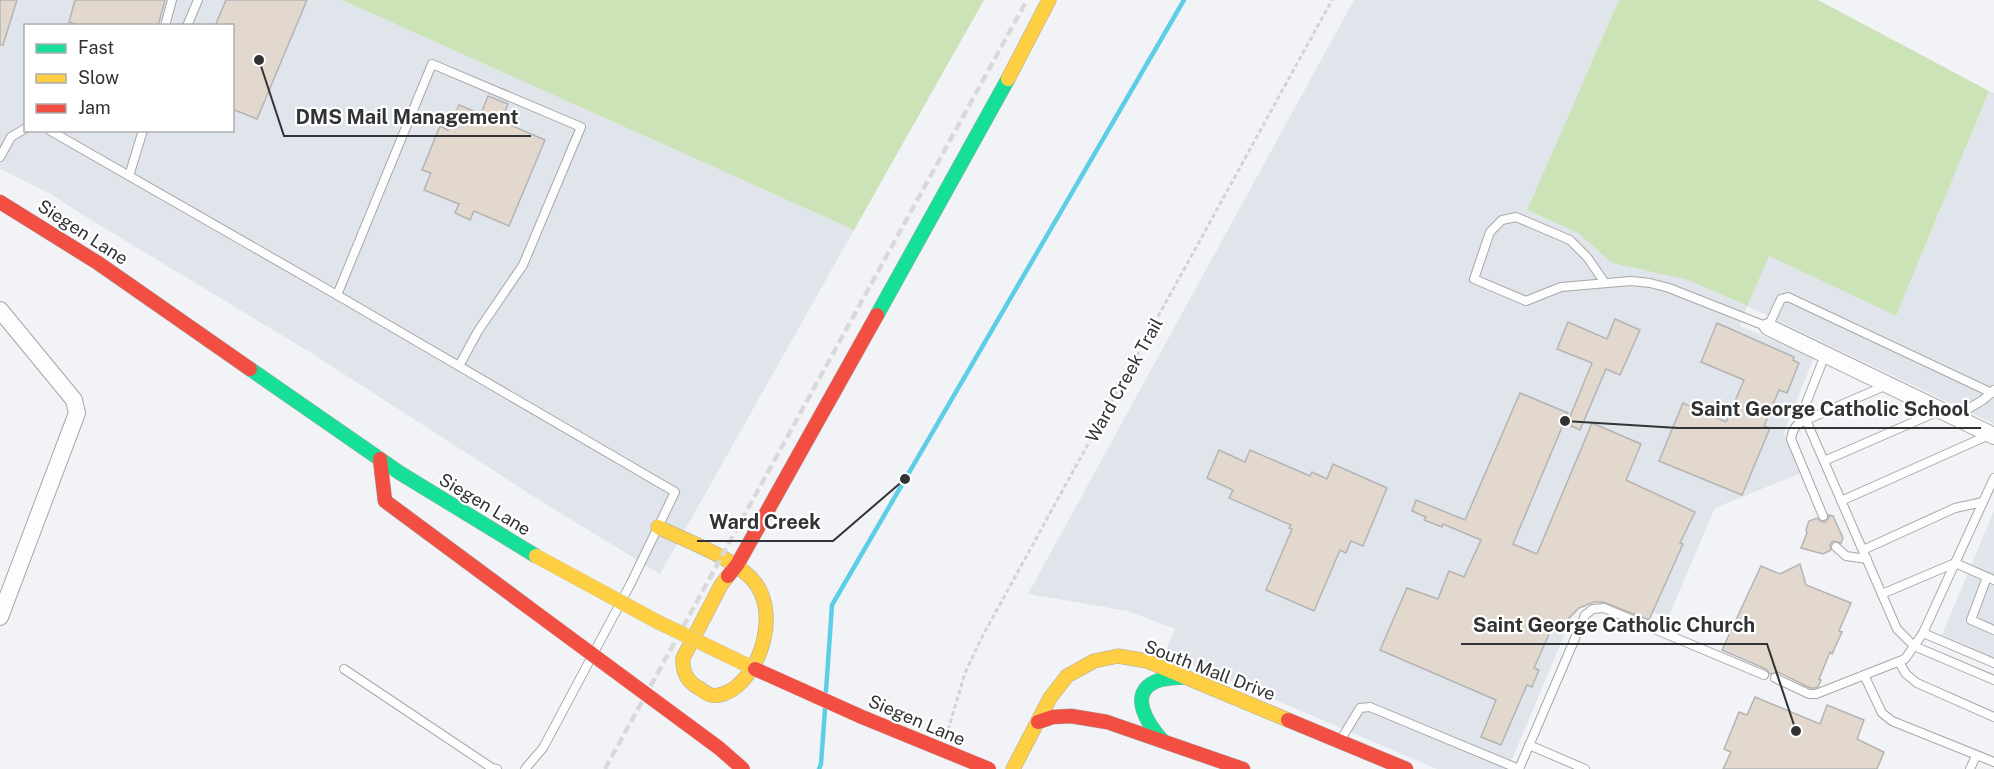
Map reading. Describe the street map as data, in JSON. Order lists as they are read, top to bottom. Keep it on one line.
{"streets":{"main road":["Siegen Lane","South Mall Drive"],"path":["Ward Creek Trail"]},"places":["DMS Mail Management","Saint George Catholic School","Ward Creek","Saint George Catholic Church"],"legend":["Fast","Slow","Jam"]}
